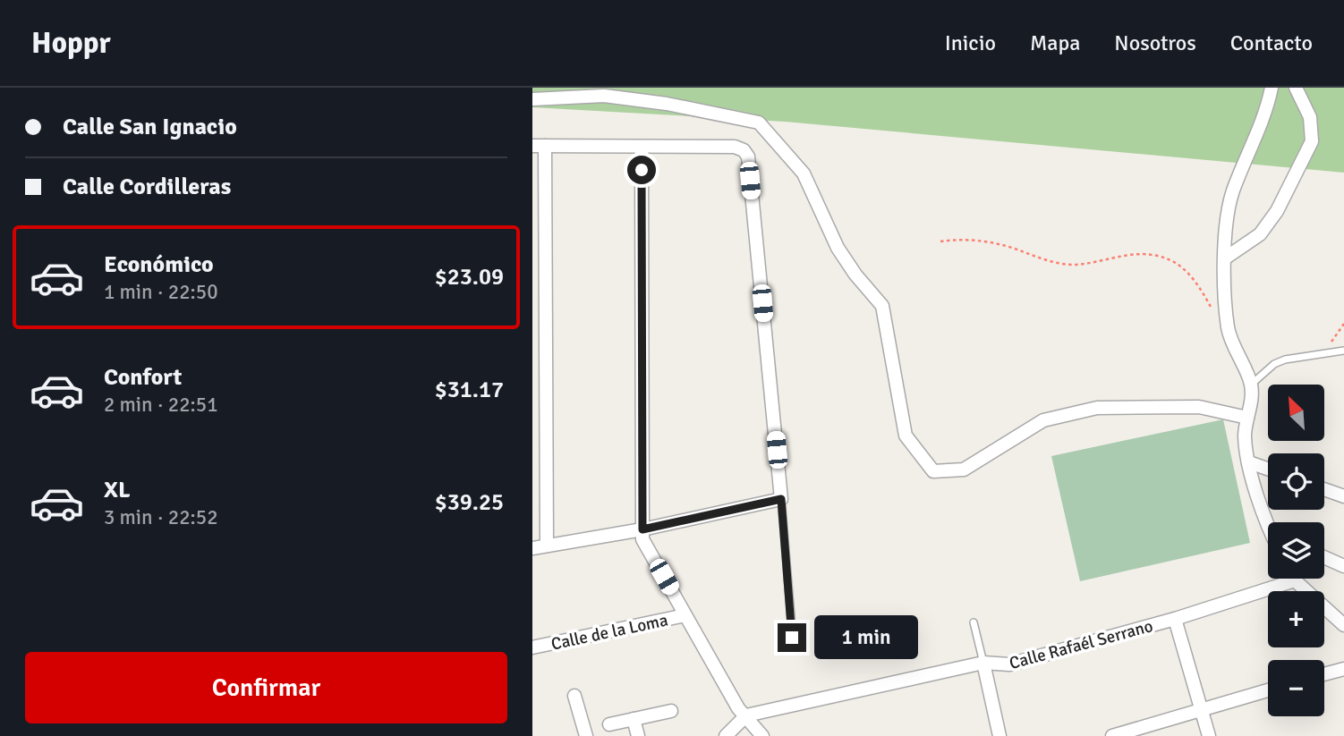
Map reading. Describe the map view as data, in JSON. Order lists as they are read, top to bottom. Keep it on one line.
{"streets":{"street":["Calle de la Loma","Calle Rafaél Serrano"]},"north":"top left","page":{"header":"Hoppr","nav":["Inicio","Mapa","Nosotros","Contacto"],"banner":["Calle San Ignacio","Calle Cordilleras"],"list":[{"name":"Económico","note":"1 min · 22:50","value":"$23.09"},{"name":"Confort","note":"2 min · 22:51","value":"$31.17"},{"name":"XL","note":"3 min · 22:52","value":"$39.25"}],"map_buttons":["+","−"],"bubble":"1 min","buttons":"Confirmar"}}
